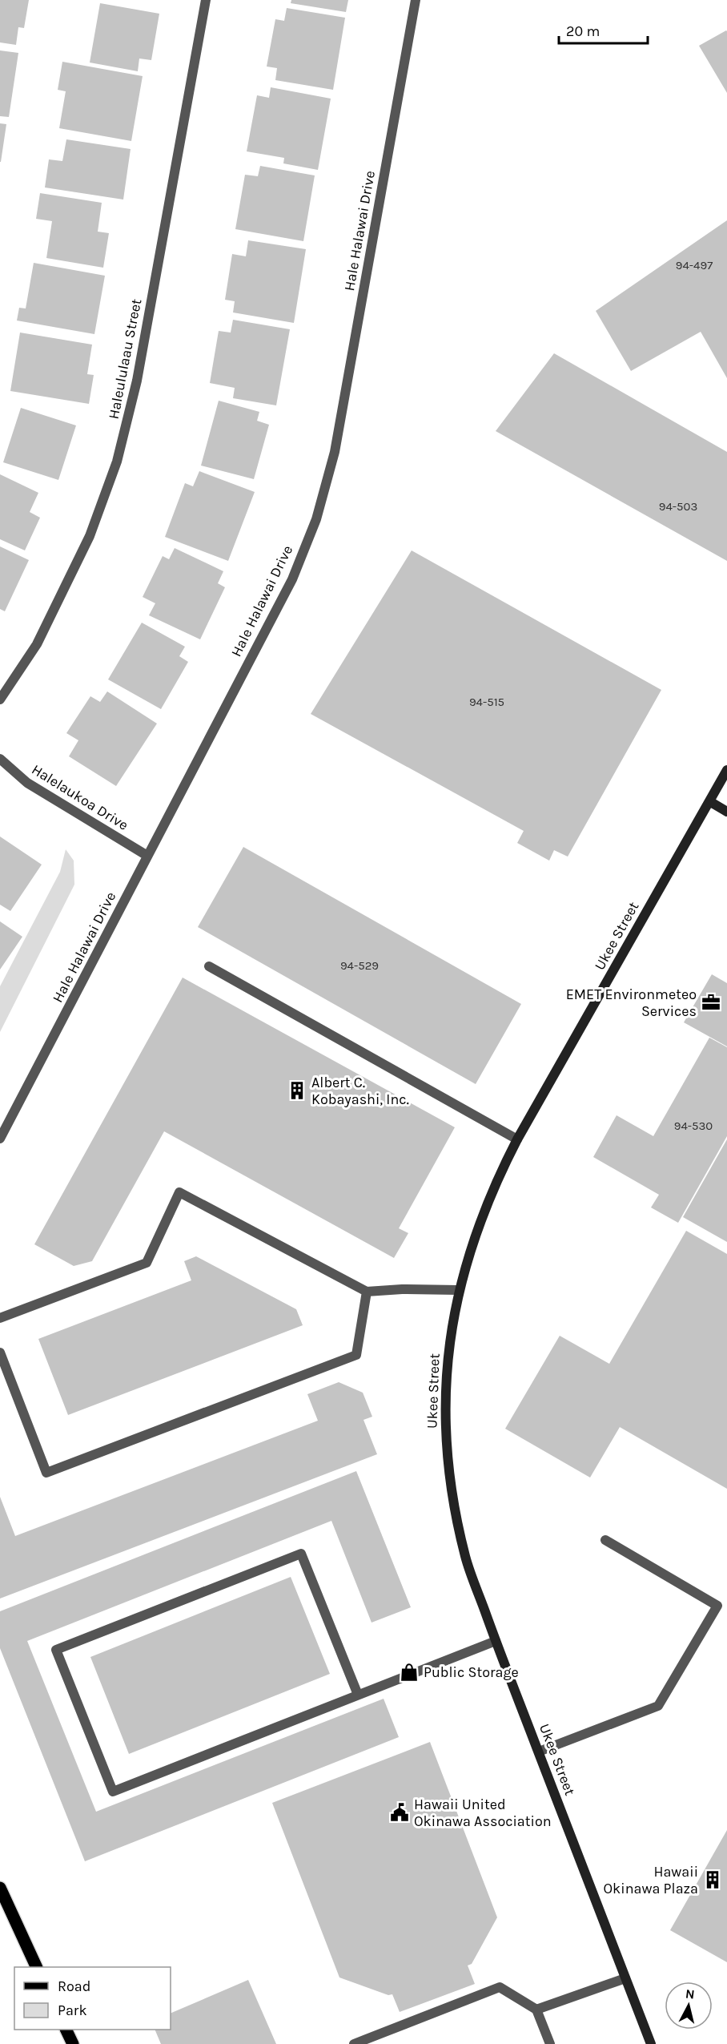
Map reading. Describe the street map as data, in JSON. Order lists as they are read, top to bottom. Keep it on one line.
{"streets":{"street":["Hale Halawai Drive","Haleululaau Street","Halelaukoa Drive","Ukee Street"]},"crossings":[["Hale Halawai Drive","Halelaukoa Drive"]],"places":{"office":["EMET Environmeteo Services"],"building":["Albert C. Kobayashi, Inc.","Hawaii Okinawa Plaza"],"shop":["Public Storage"],"public building":["Hawaii United Okinawa Association"]},"house_numbers":["94-497","94-503","94-515","94-529","94-530"],"legend":["Road","Park"],"scale_bar":"20 m","north":"top"}
